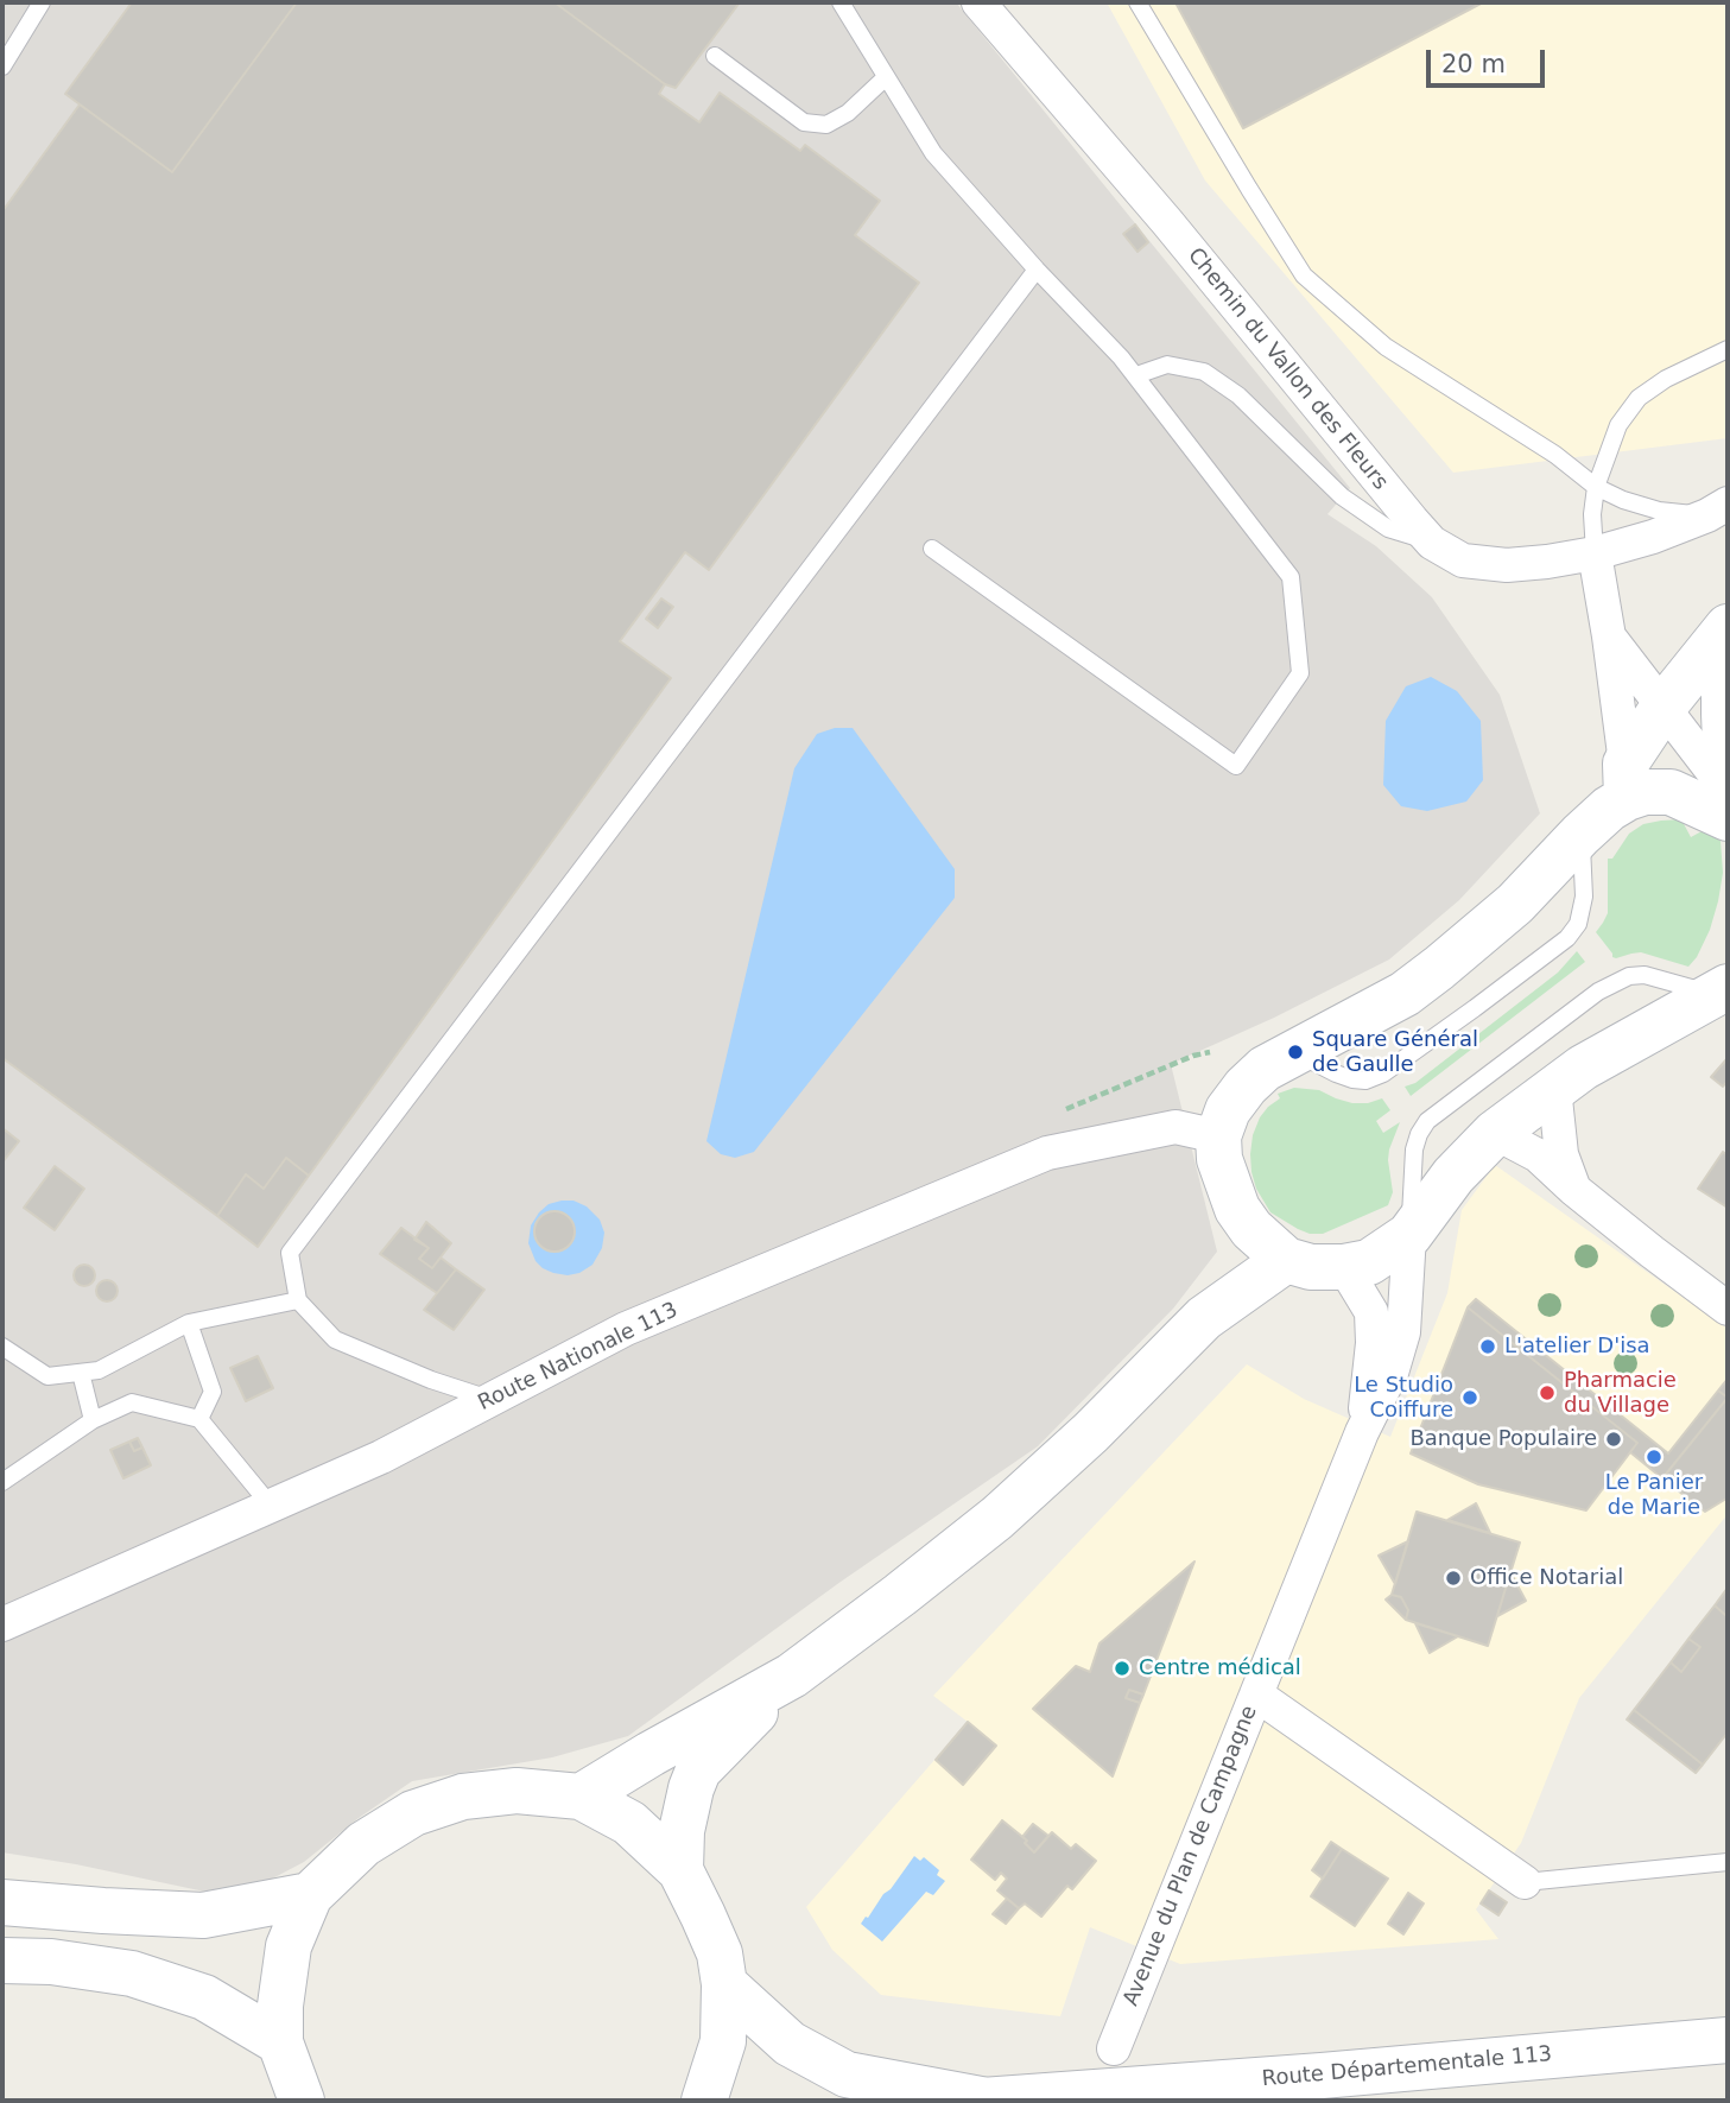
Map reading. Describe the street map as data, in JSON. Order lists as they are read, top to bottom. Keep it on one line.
{"streets":{"main road":["Route Départementale 113"],"street":["Chemin du Vallon des Fleurs","Route Nationale 113","Avenue du Plan de Campagne"]},"places":["Square Général de Gaulle","L'atelier D'isa","Pharmacie du Village","Le Studio Coiffure","Banque Populaire","Le Panier de Marie","Office Notarial","Centre médical"],"scale_bar":"20 m"}
